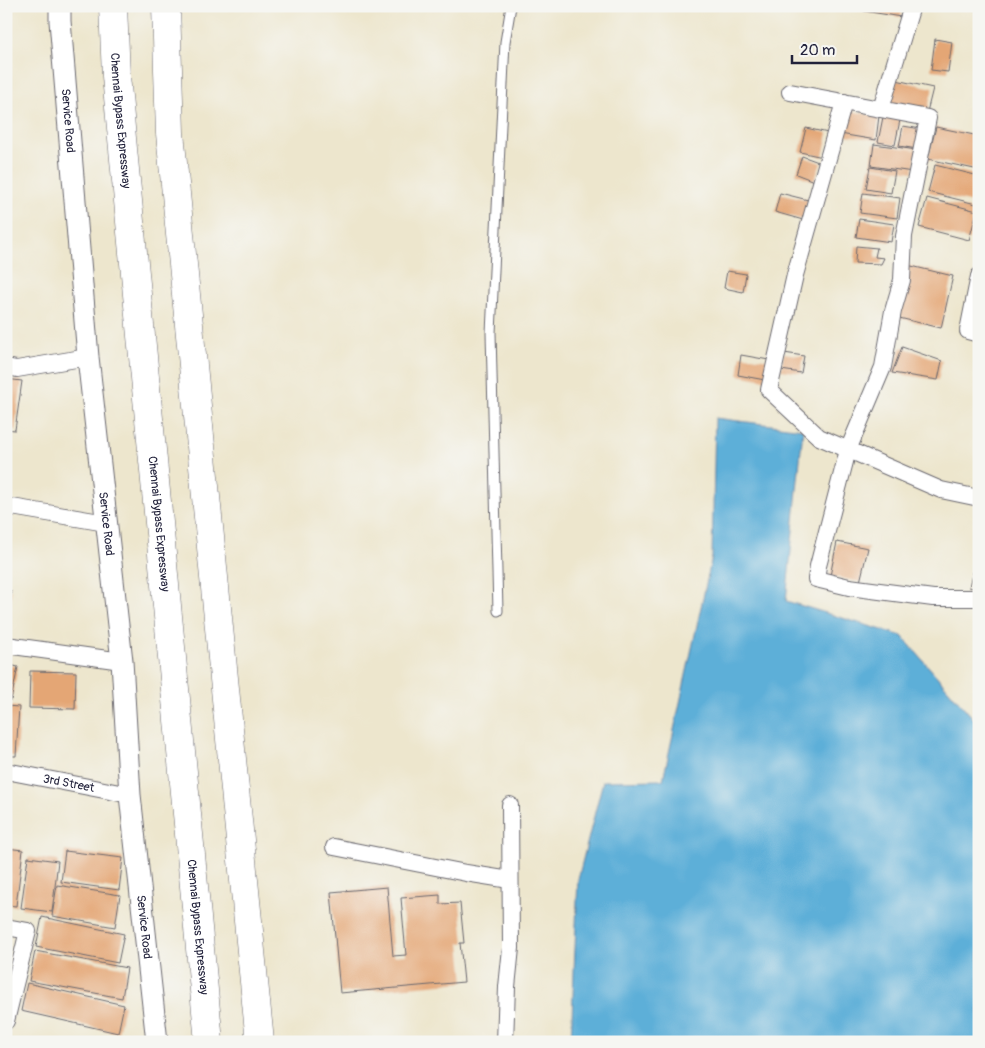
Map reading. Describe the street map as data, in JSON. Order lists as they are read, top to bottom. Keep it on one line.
{"streets":{"highway":["Chennai Bypass Expressway"],"street":["Service Road","3rd Street"]},"crossings":[["Service Road","3rd Street"]],"scale_bar":"20 m"}
